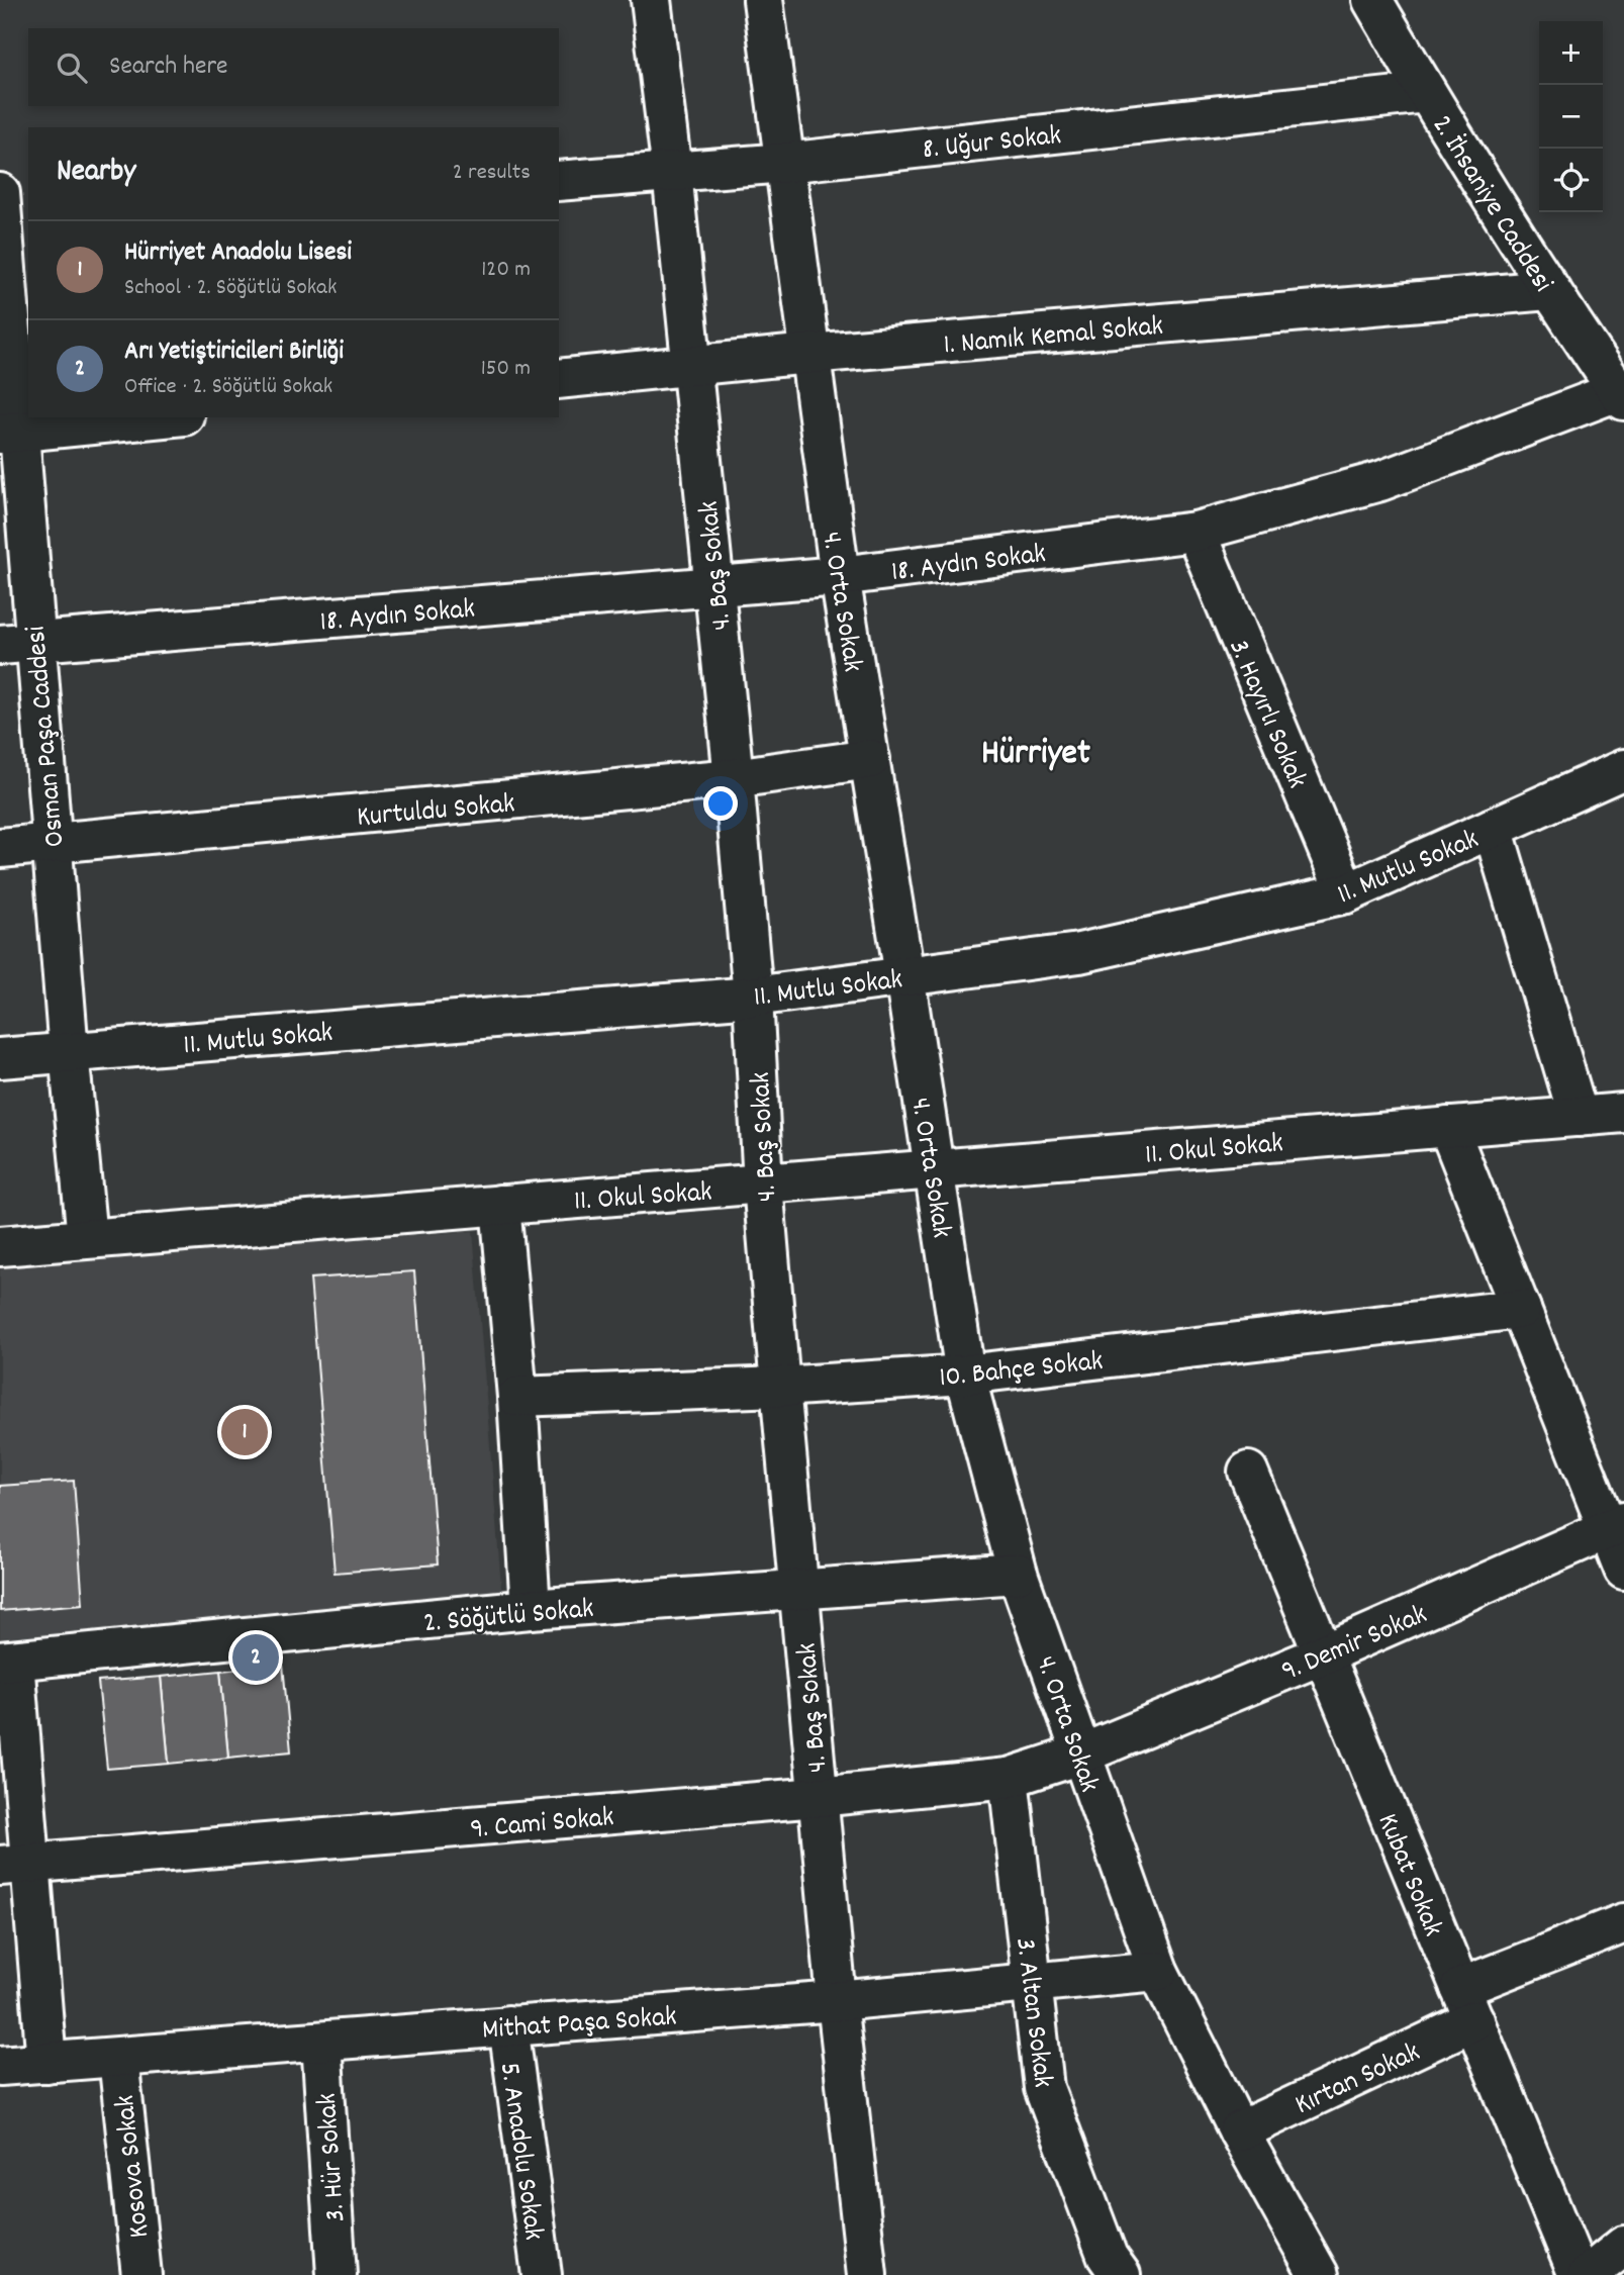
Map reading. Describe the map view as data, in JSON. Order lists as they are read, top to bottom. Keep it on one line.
{"streets":{"street":["8. Uğur Sokak","2. İhsaniye Caddesi","1. Namık Kemal Sokak","18. Aydın Sokak","4. Baş Sokak","4. Orta Sokak","3. Hayırlı Sokak","Osman Paşa Caddesi","Kurtuldu Sokak","11. Mutlu Sokak","11. Okul Sokak","10. Bahçe Sokak","2. Söğütlü Sokak","9. Demir Sokak","9. Cami Sokak","Kubat Sokak","3. Altan Sokak","Mithat Paşa Sokak","Kırtan Sokak","5. Anadolu Sokak","3. Hür Sokak","Kosova Sokak"]},"crossings":[["8. Uğur Sokak","2. İhsaniye Caddesi"],["8. Uğur Sokak","4. Baş Sokak"],["8. Uğur Sokak","4. Orta Sokak"],["2. İhsaniye Caddesi","1. Namık Kemal Sokak"],["2. İhsaniye Caddesi","18. Aydın Sokak"],["1. Namık Kemal Sokak","4. Baş Sokak"],["1. Namık Kemal Sokak","4. Orta Sokak"],["18. Aydın Sokak","4. Baş Sokak"],["18. Aydın Sokak","4. Orta Sokak"],["18. Aydın Sokak","3. Hayırlı Sokak"],["18. Aydın Sokak","Osman Paşa Caddesi"],["4. Baş Sokak","Kurtuldu Sokak"],["4. Baş Sokak","11. Mutlu Sokak"],["4. Baş Sokak","11. Okul Sokak"],["4. Baş Sokak","10. Bahçe Sokak"],["4. Baş Sokak","2. Söğütlü Sokak"],["4. Baş Sokak","9. Cami Sokak"],["4. Baş Sokak","Mithat Paşa Sokak"],["4. Orta Sokak","Kurtuldu Sokak"],["4. Orta Sokak","11. Mutlu Sokak"],["4. Orta Sokak","11. Okul Sokak"],["4. Orta Sokak","10. Bahçe Sokak"],["4. Orta Sokak","2. Söğütlü Sokak"],["4. Orta Sokak","9. Demir Sokak"],["4. Orta Sokak","9. Cami Sokak"],["4. Orta Sokak","Mithat Paşa Sokak"],["4. Orta Sokak","Kırtan Sokak"],["3. Hayırlı Sokak","11. Mutlu Sokak"],["Osman Paşa Caddesi","Kurtuldu Sokak"],["Osman Paşa Caddesi","11. Mutlu Sokak"],["Osman Paşa Caddesi","11. Okul Sokak"],["9. Demir Sokak","9. Cami Sokak"],["9. Demir Sokak","Kubat Sokak"],["9. Cami Sokak","3. Altan Sokak"],["Kubat Sokak","Kırtan Sokak"],["3. Altan Sokak","Mithat Paşa Sokak"],["Mithat Paşa Sokak","5. Anadolu Sokak"],["Mithat Paşa Sokak","3. Hür Sokak"],["Mithat Paşa Sokak","Kosova Sokak"]],"districts":["Hürriyet"],"page":{"map_buttons":["+","−"],"search":"Search here","heading":["Nearby","2 results"],"list":[{"mark":"1","name":"Hürriyet Anadolu Lisesi","note":"School · 2. Söğütlü Sokak","value":"120 m"},{"mark":"2","name":"Arı Yetiştiricileri Birliği","note":"Office · 2. Söğütlü Sokak","value":"150 m"}],"pins":["1","2"]}}
